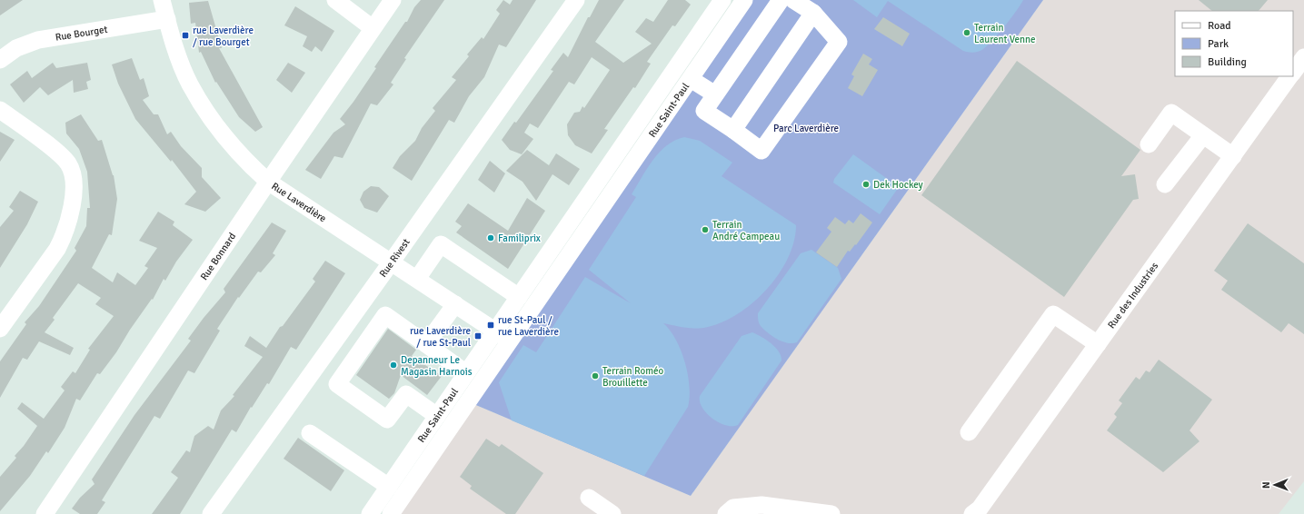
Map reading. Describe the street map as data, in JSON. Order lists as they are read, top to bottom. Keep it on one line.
{"streets":{"street":["Rue Bourget","Rue Saint-Paul","Rue Laverdière","Rue Bonnard","Rue Rivest","Rue des Industries"]},"crossings":[["Rue Bourget","Rue Laverdière"],["Rue Saint-Paul","Rue Laverdière"],["Rue Laverdière","Rue Bonnard"],["Rue Laverdière","Rue Rivest"]],"parks":["Parc Laverdière"],"places":{"other":["Terrain Laurent Venne","Dek Hockey","Terrain André Campeau","Familiprix","Depanneur Le Magasin Harnois","Terrain Roméo Brouillette"],"transit":["rue Laverdière / rue Bourget","rue St-Paul / rue Laverdière","rue Laverdière / rue St-Paul"]},"legend":["Road","Park","Building"],"north":"left"}
